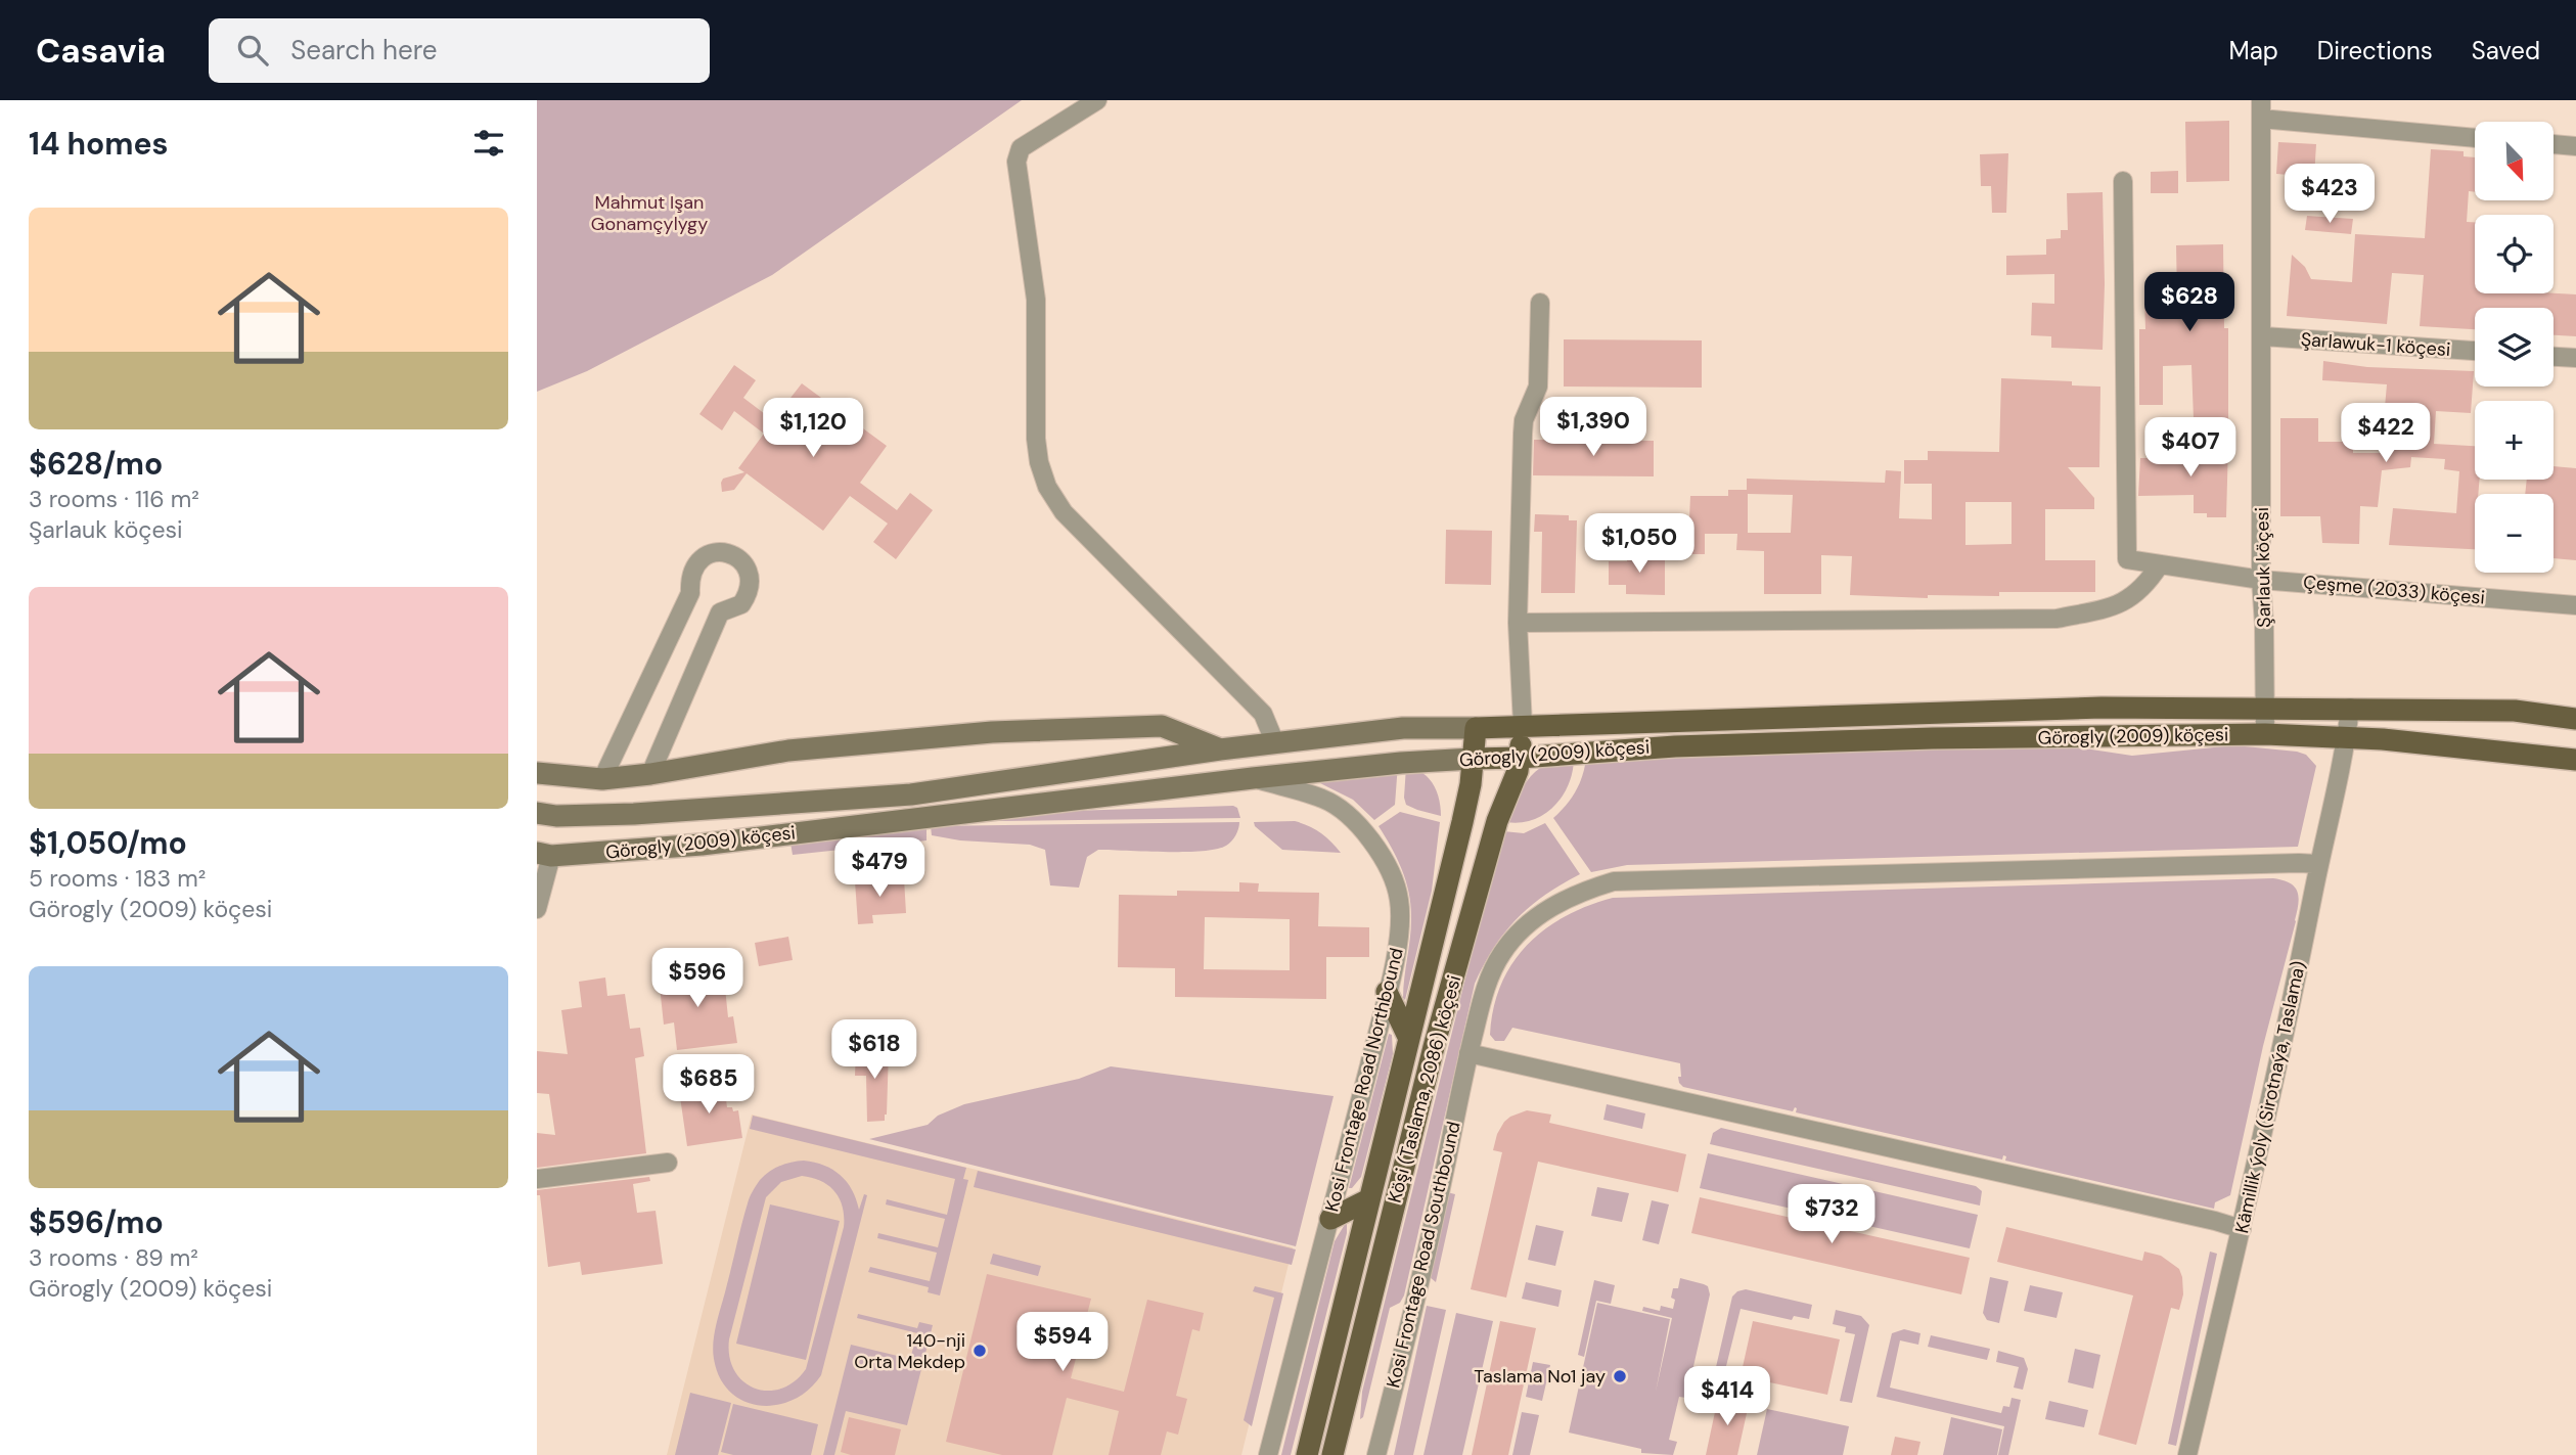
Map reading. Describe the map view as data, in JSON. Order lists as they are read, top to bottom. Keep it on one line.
{"streets":{"main road":["Görogly (2009) köçesi","Köşi (Taslama, 2086) köçesi"],"street":["Şarlawuk-1 köçesi","Şarlauk köçesi","Çeşme (2033) köçesi","Kosi Frontage Road Northbound","Kämillik ýoly (Sirotnaýa, Taslama)","Kosi Frontage Road Southbound"]},"crossings":[["Şarlawuk-1 köçesi","Şarlauk köçesi"],["Şarlauk köçesi","Çeşme (2033) köçesi"],["Şarlauk köçesi","Görogly (2009) köçesi"],["Görogly (2009) köçesi","Kosi Frontage Road Northbound"],["Görogly (2009) köçesi","Köşi (Taslama, 2086) köçesi"],["Görogly (2009) köçesi","Kämillik ýoly (Sirotnaýa, Taslama)"],["Kämillik ýoly (Sirotnaýa, Taslama)","Kosi Frontage Road Southbound"]],"parks":["Mahmut Işan Gonamçylygy"],"places":["140-nji Orta Mekdep","Taslama No1 jay"],"north":"bottom right","page":{"header":"Casavia","search":"Search here","nav":["Map","Directions","Saved"],"heading":"14 homes","map_buttons":["+","−"],"price":["$423","$628","$1,390","$1,120","$422","$407","$1,050","$479","$596","$618","$685","$732","$594","$414"],"list":[{"name":"$628/mo","note":"3 rooms · 116 m² · Şarlauk köçesi"},{"name":"$1,050/mo","note":"5 rooms · 183 m² · Görogly (2009) köçesi"},{"name":"$596/mo","note":"3 rooms · 89 m² · Görogly (2009) köçesi"}]}}
